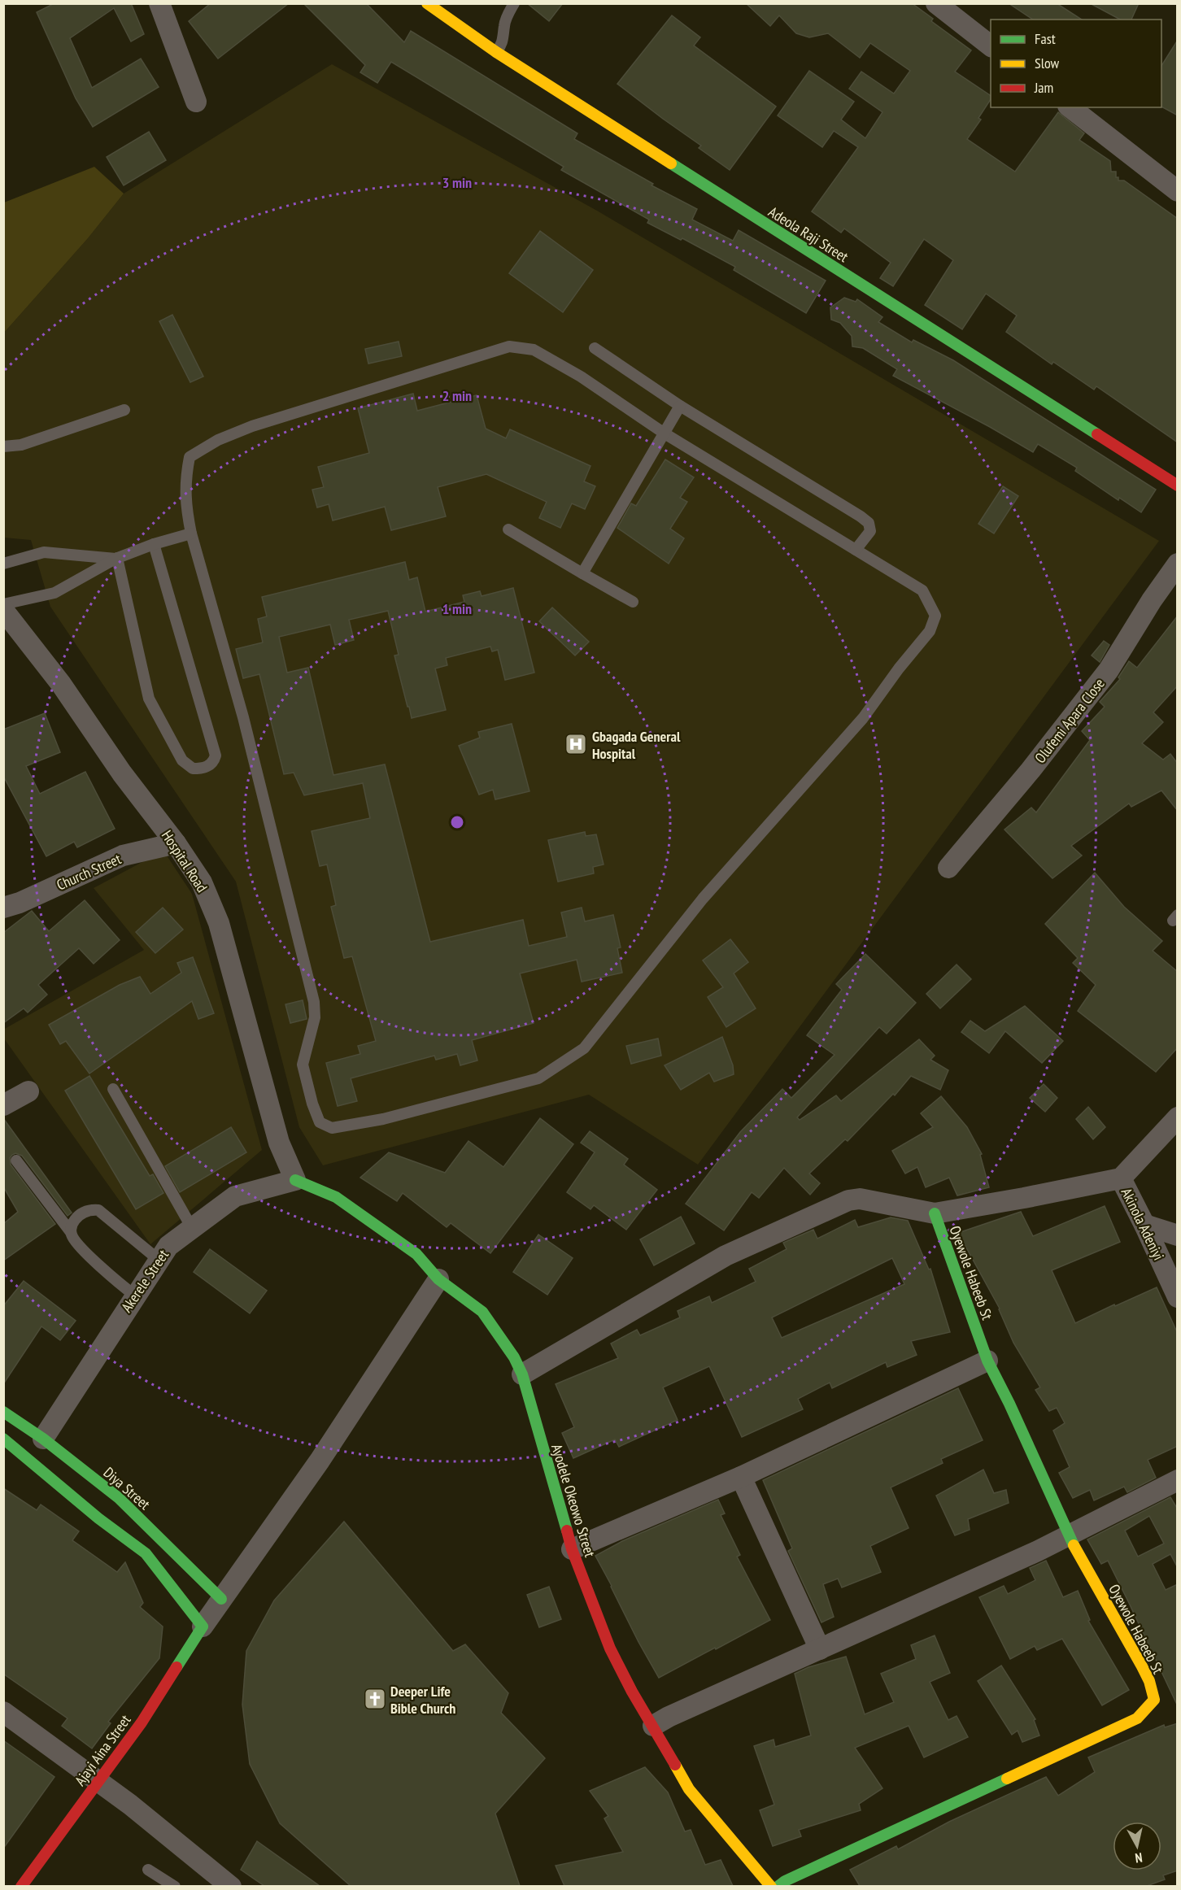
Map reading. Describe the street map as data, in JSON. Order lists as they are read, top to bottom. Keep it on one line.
{"streets":{"street":["Adeola Raji Street","Olufemi Apara Close","Hospital Road","Church Street","Akinola Adeniyi","Oyewole Habeeb St","Akerele Street","Diya Street","Ayodele Okeowo Street","Ajayi Aina Street"]},"crossings":[["Hospital Road","Church Street"],["Hospital Road","Akerele Street"],["Hospital Road","Ayodele Okeowo Street"],["Akerele Street","Diya Street"],["Akerele Street","Ayodele Okeowo Street"]],"places":{"hospital":["Gbagada General Hospital"],"church":["Deeper Life Bible Church"]},"legend":["Fast","Slow","Jam"],"north":"bottom","rings":["3 min","2 min","1 min"]}
